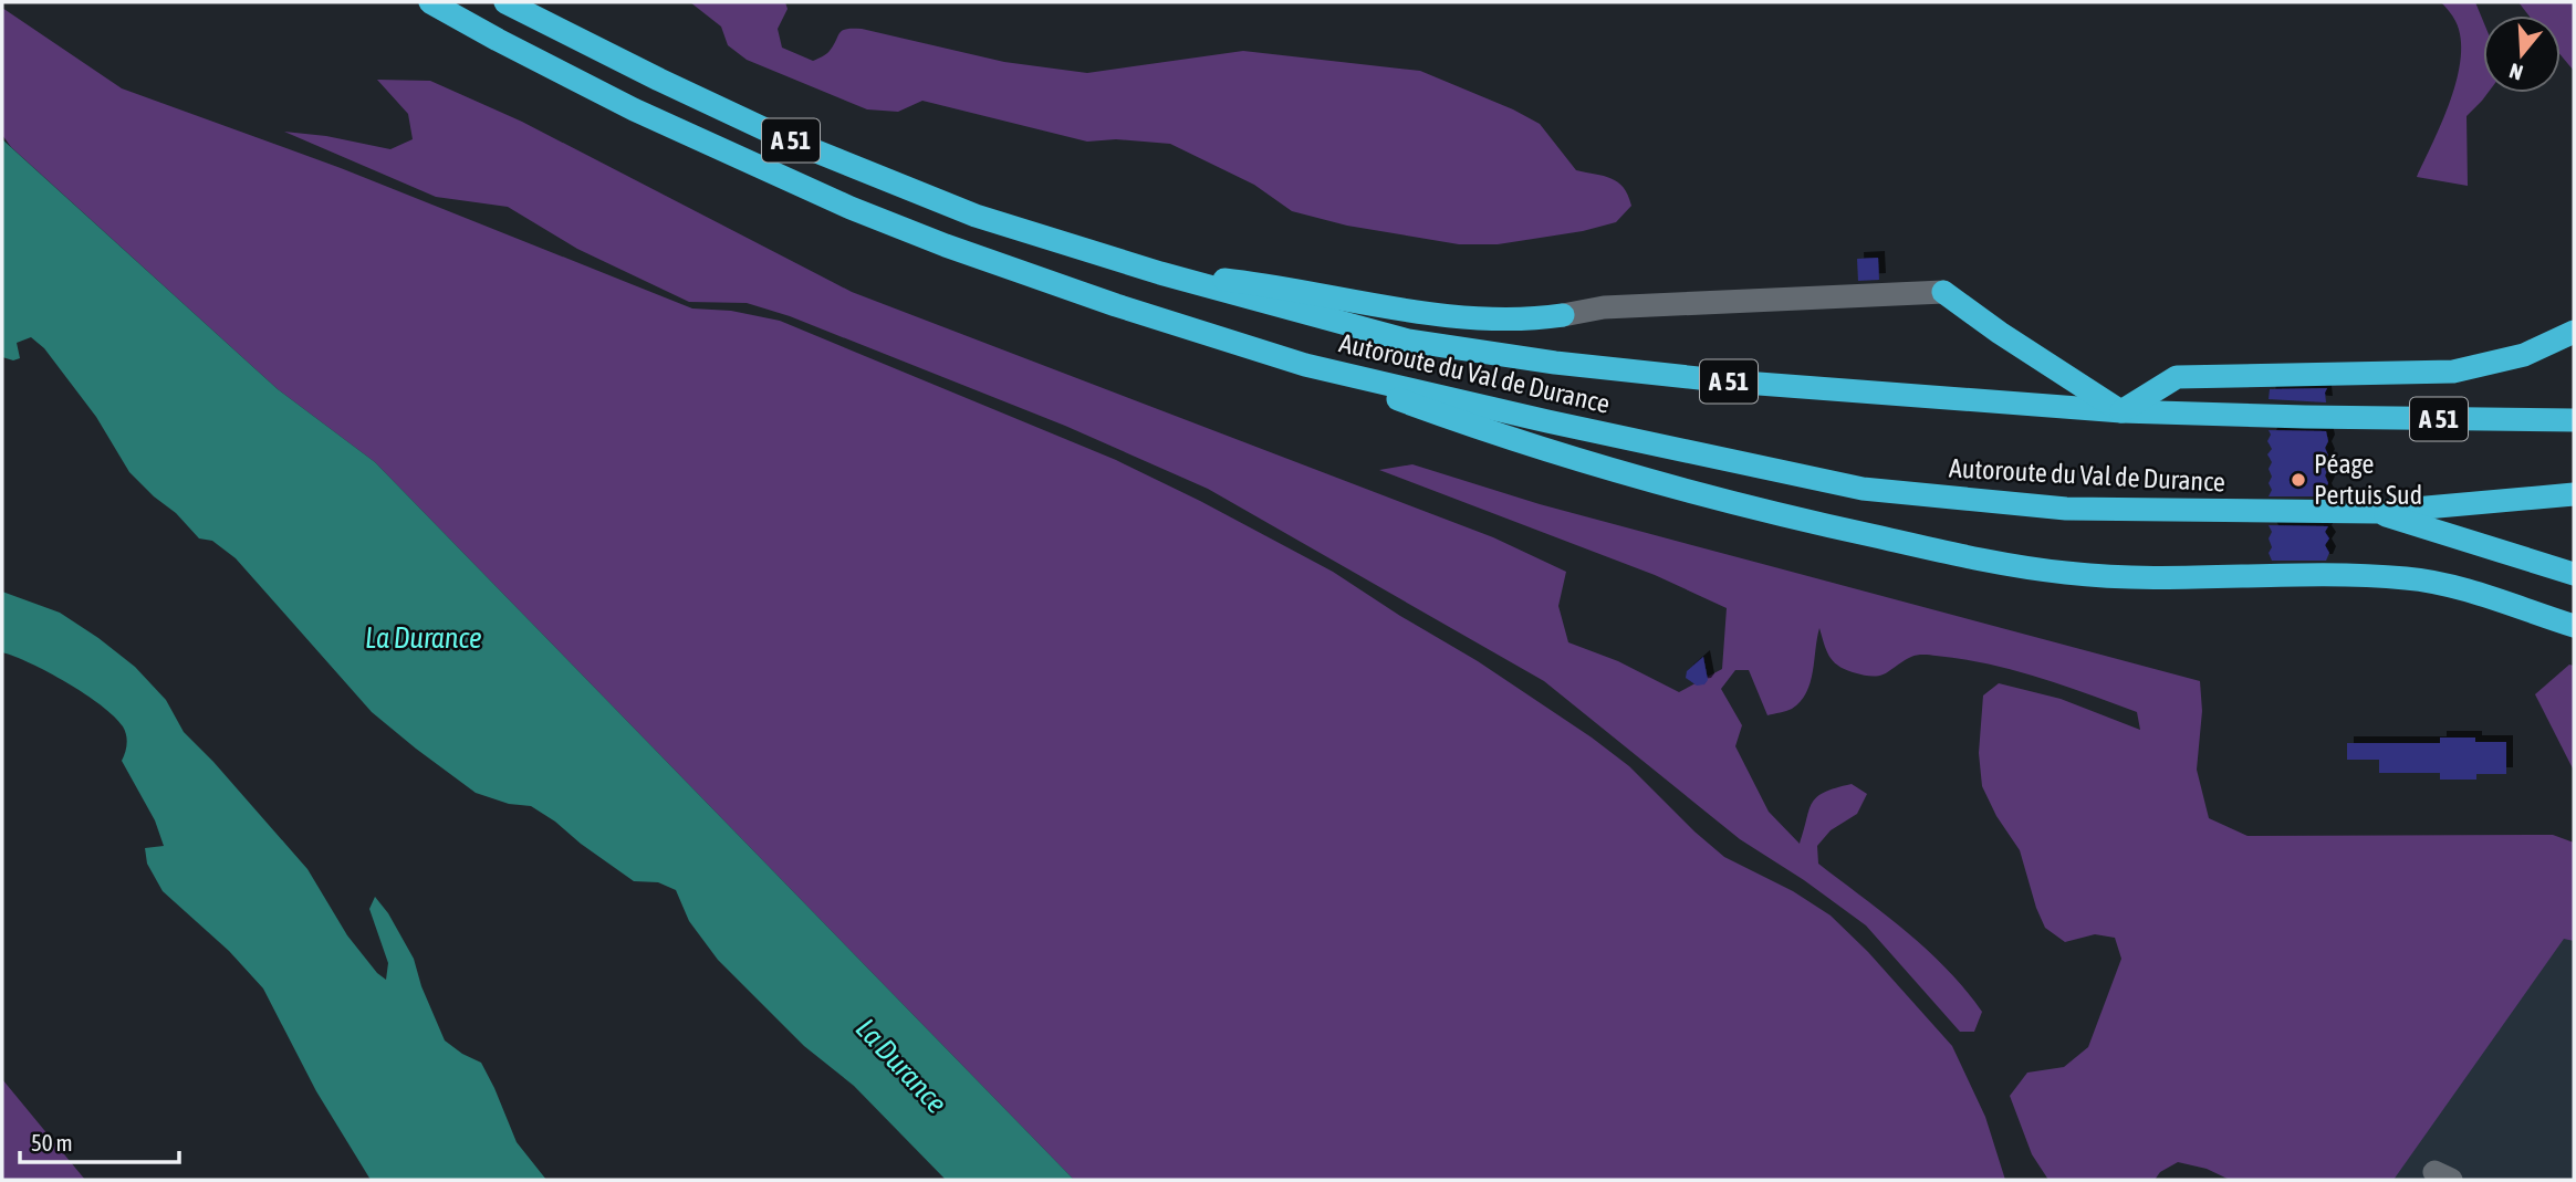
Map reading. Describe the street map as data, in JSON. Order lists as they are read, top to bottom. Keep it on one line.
{"streets":{"highway":["A 51","Autoroute du Val de Durance"]},"water":["La Durance"],"places":["Péage Pertuis Sud"],"scale_bar":"50 m","north":"bottom"}
